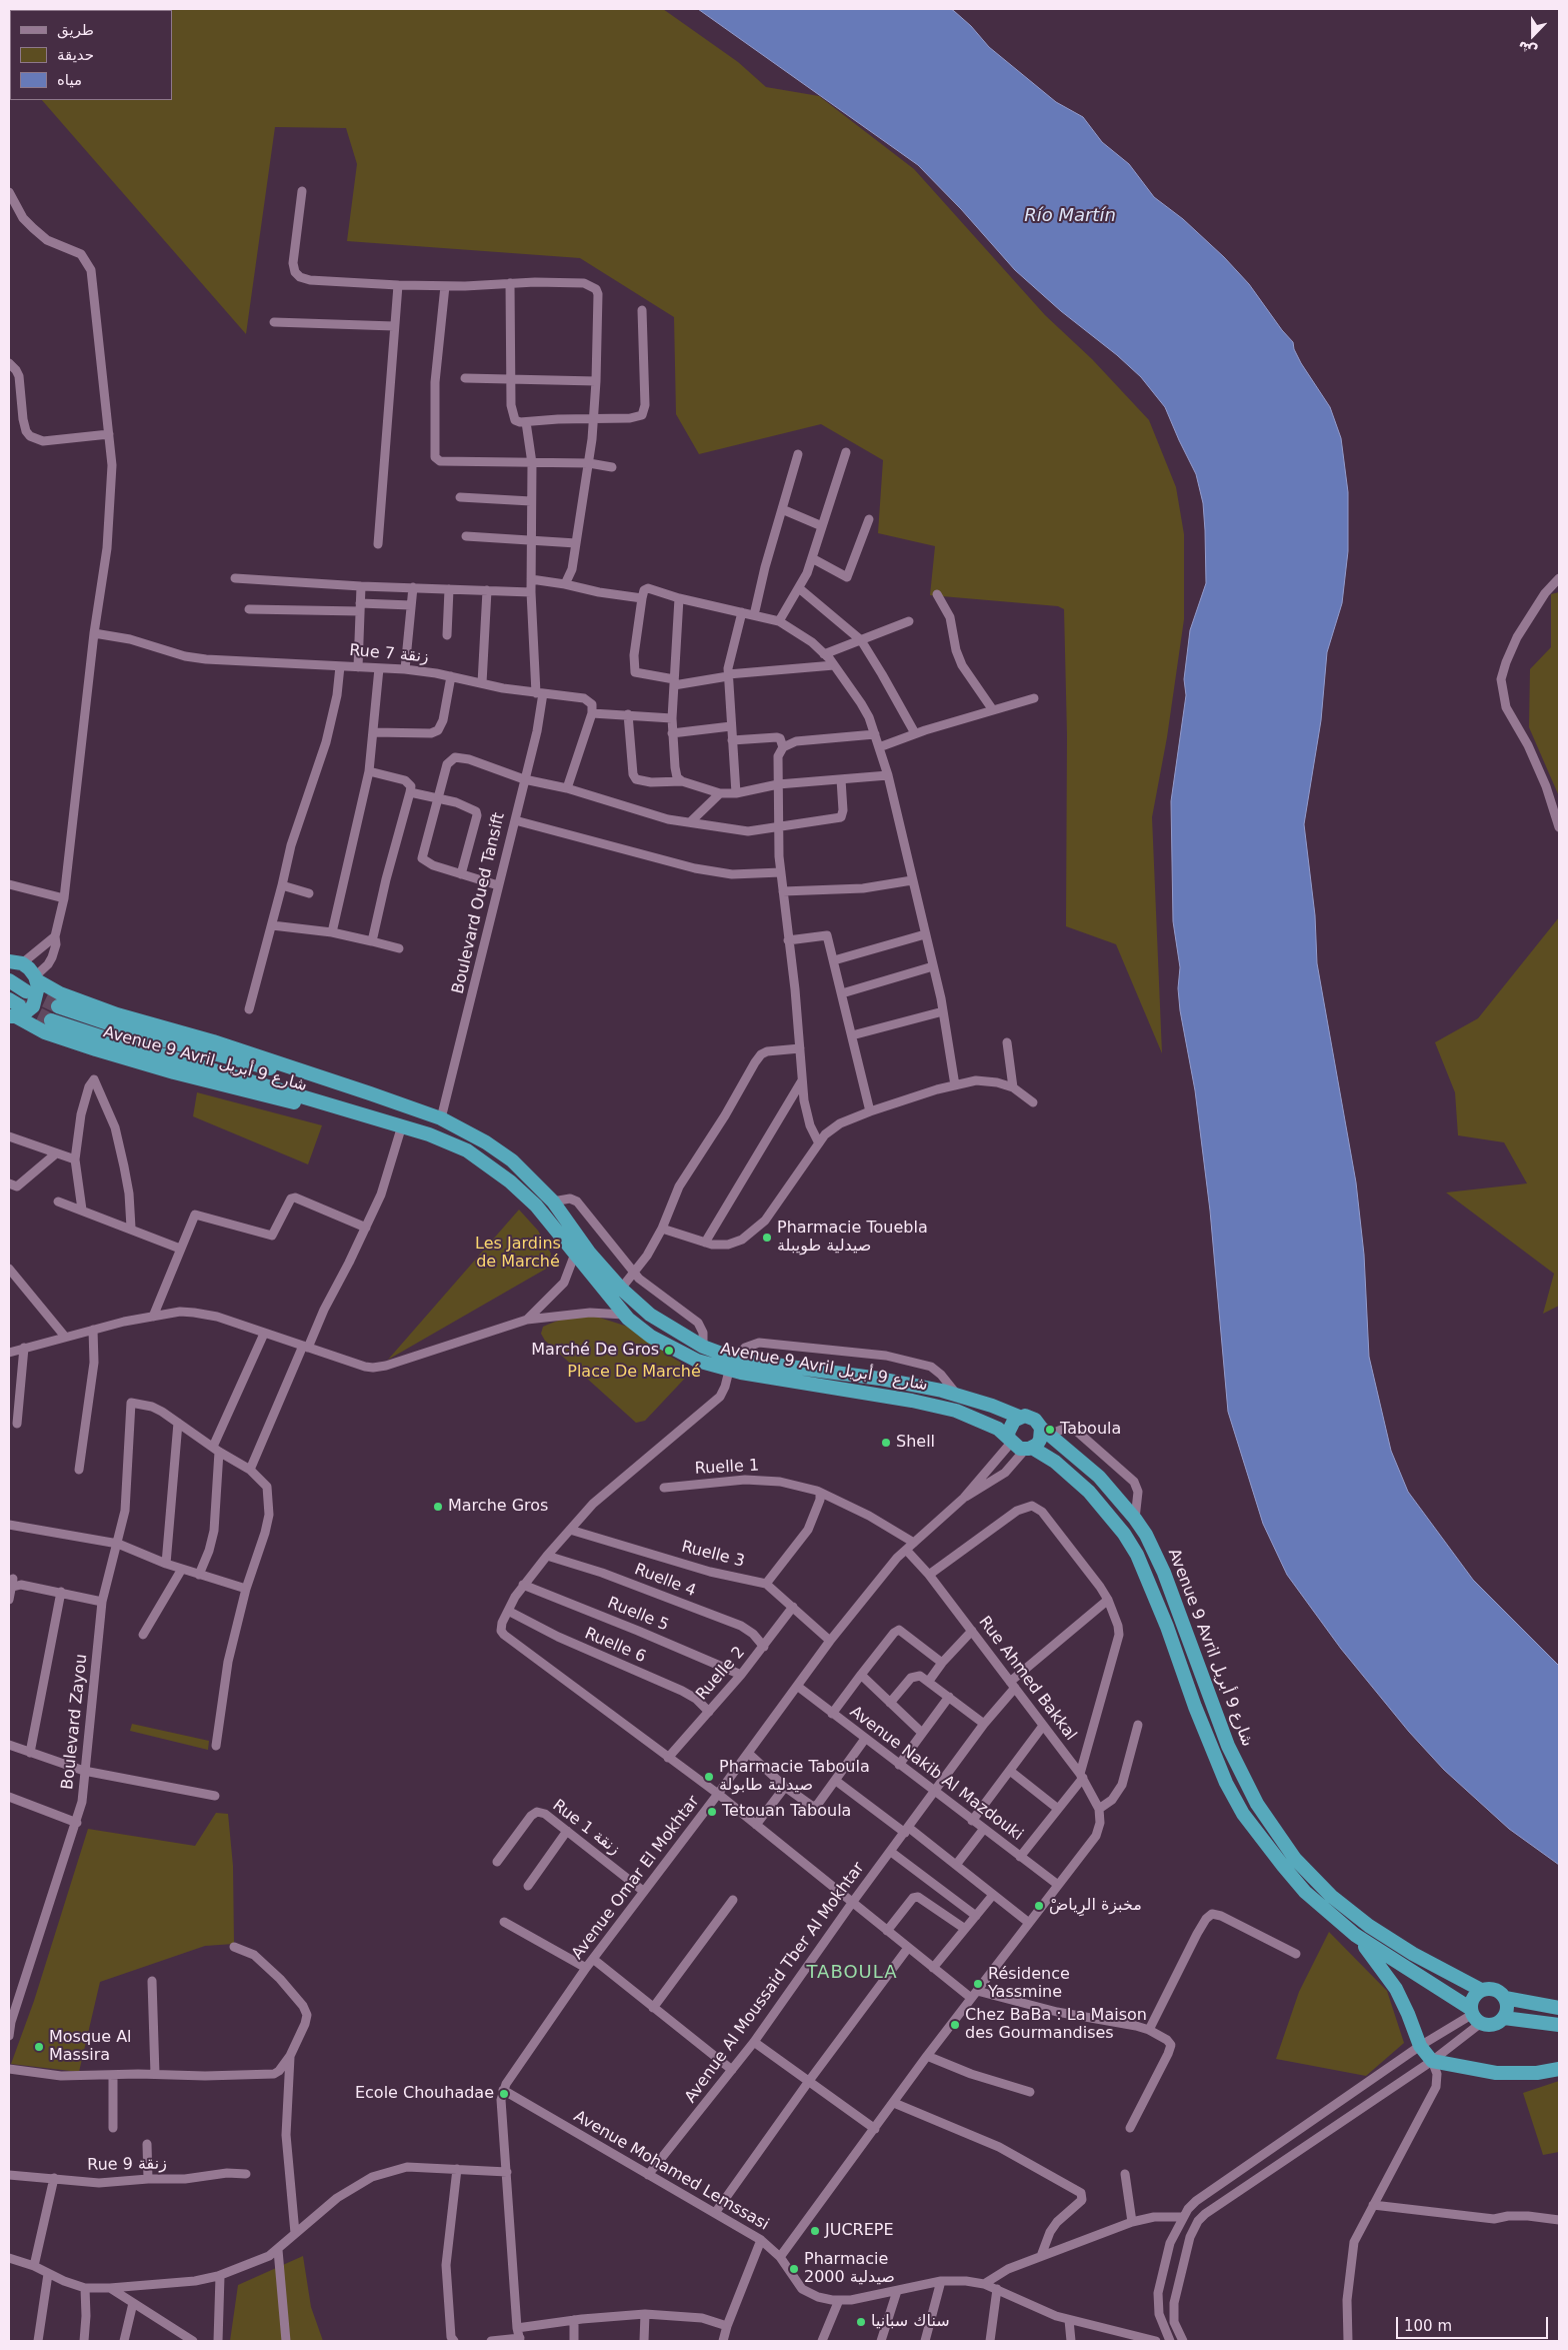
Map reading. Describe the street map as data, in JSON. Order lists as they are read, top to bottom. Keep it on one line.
{"streets":{"highway":["Avenue 9 Avril شارع 9 أبريل"],"street":["Rue 7 زنقة","Boulevard Oued Tansift","Ruelle 1","Ruelle 3","Ruelle 4","Ruelle 5","Ruelle 6","Ruelle 2","Rue Ahmed Bakkal","Boulevard Zayou","Avenue Nakib Al Mazdouki","Rue 1 زنقة","Avenue Omar El Mokhtar","Avenue Al Moussaid Tber Al Mokhtar","Rue 9 زنقة","Avenue Mohamed Lemssasi"]},"crossings":[["Rue 7 زنقة","Boulevard Oued Tansift"],["Boulevard Oued Tansift","Avenue 9 Avril شارع 9 أبريل"],["Avenue 9 Avril شارع 9 أبريل","Avenue Omar El Mokhtar"],["Ruelle 1","Avenue Omar El Mokhtar"],["Ruelle 3","Ruelle 2"],["Ruelle 3","Avenue Omar El Mokhtar"],["Ruelle 4","Ruelle 2"],["Ruelle 5","Ruelle 2"],["Ruelle 6","Ruelle 2"],["Rue Ahmed Bakkal","Avenue Omar El Mokhtar"],["Rue Ahmed Bakkal","Avenue Al Moussaid Tber Al Mokhtar"],["Avenue Nakib Al Mazdouki","Avenue Omar El Mokhtar"],["Avenue Nakib Al Mazdouki","Avenue Al Moussaid Tber Al Mokhtar"],["Rue 1 زنقة","Avenue Omar El Mokhtar"],["Avenue Omar El Mokhtar","Avenue Mohamed Lemssasi"],["Avenue Al Moussaid Tber Al Mokhtar","Avenue Mohamed Lemssasi"]],"districts":["TABOULA"],"water":["Río Martín"],"parks":["Les Jardins de Marché","Place De Marché"],"places":["Pharmacie Touebla صيدلية طويبلة","Marché De Gros","Taboula","Shell","Marche Gros","Pharmacie Taboula صيدلية طابولة","Tetouan Taboula","مخبزة الرِياضْ","Résidence Yassmine","Chez BaBa : La Maison des Gourmandises","Mosque Al Massira","Ecole Chouhadae","JUCREPE","Pharmacie 2000 صيدلية","سناك سبانيا"],"legend":["طريق","حديقة","مياه"],"scale_bar":"100 m","north":"bottom"}
